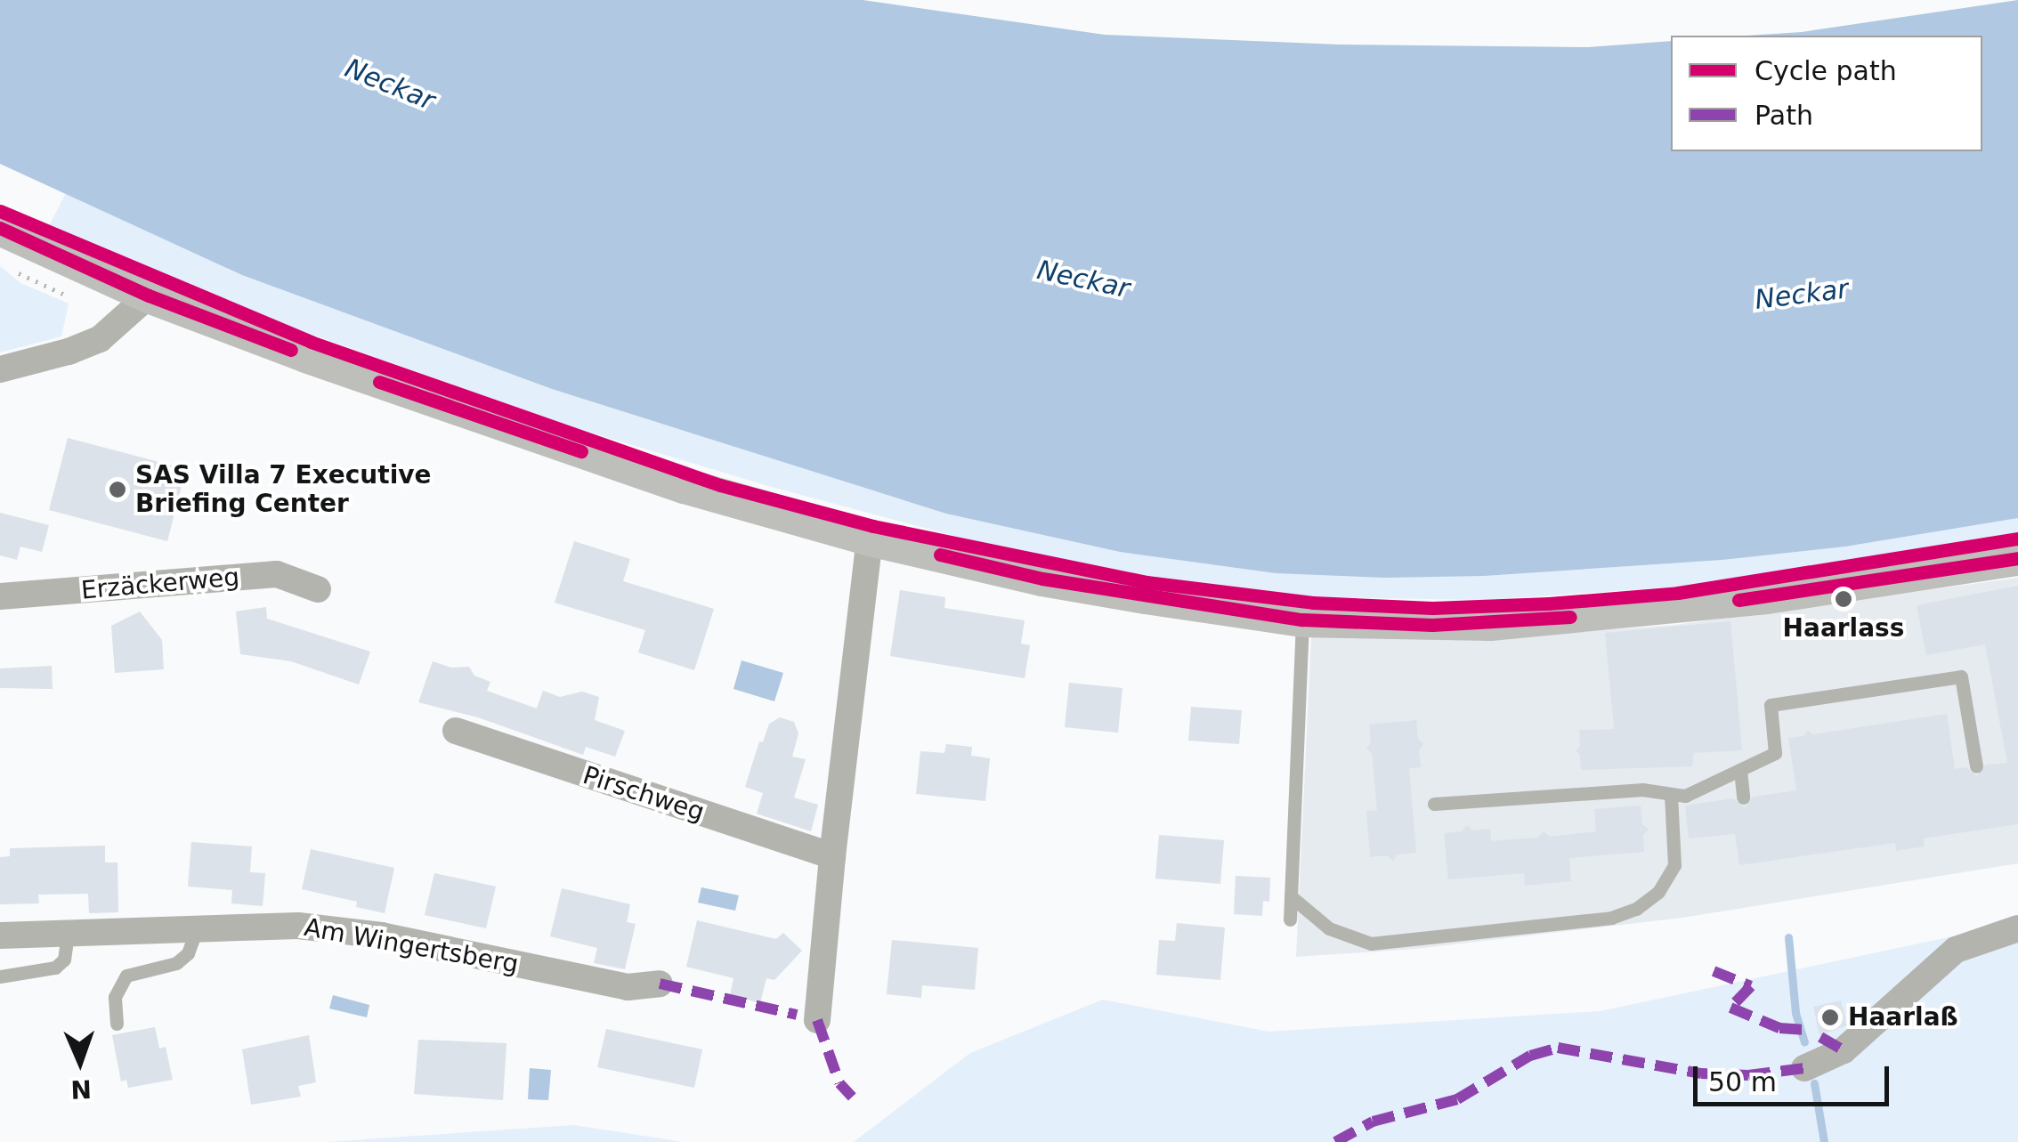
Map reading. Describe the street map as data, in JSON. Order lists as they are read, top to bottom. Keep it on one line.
{"streets":{"street":["Erzäckerweg","Pirschweg","Am Wingertsberg"]},"water":["Neckar"],"places":["SAS Villa 7 Executive Briefing Center","Haarlass","Haarlaß"],"legend":["Cycle path","Path"],"scale_bar":"50 m","north":"bottom"}
